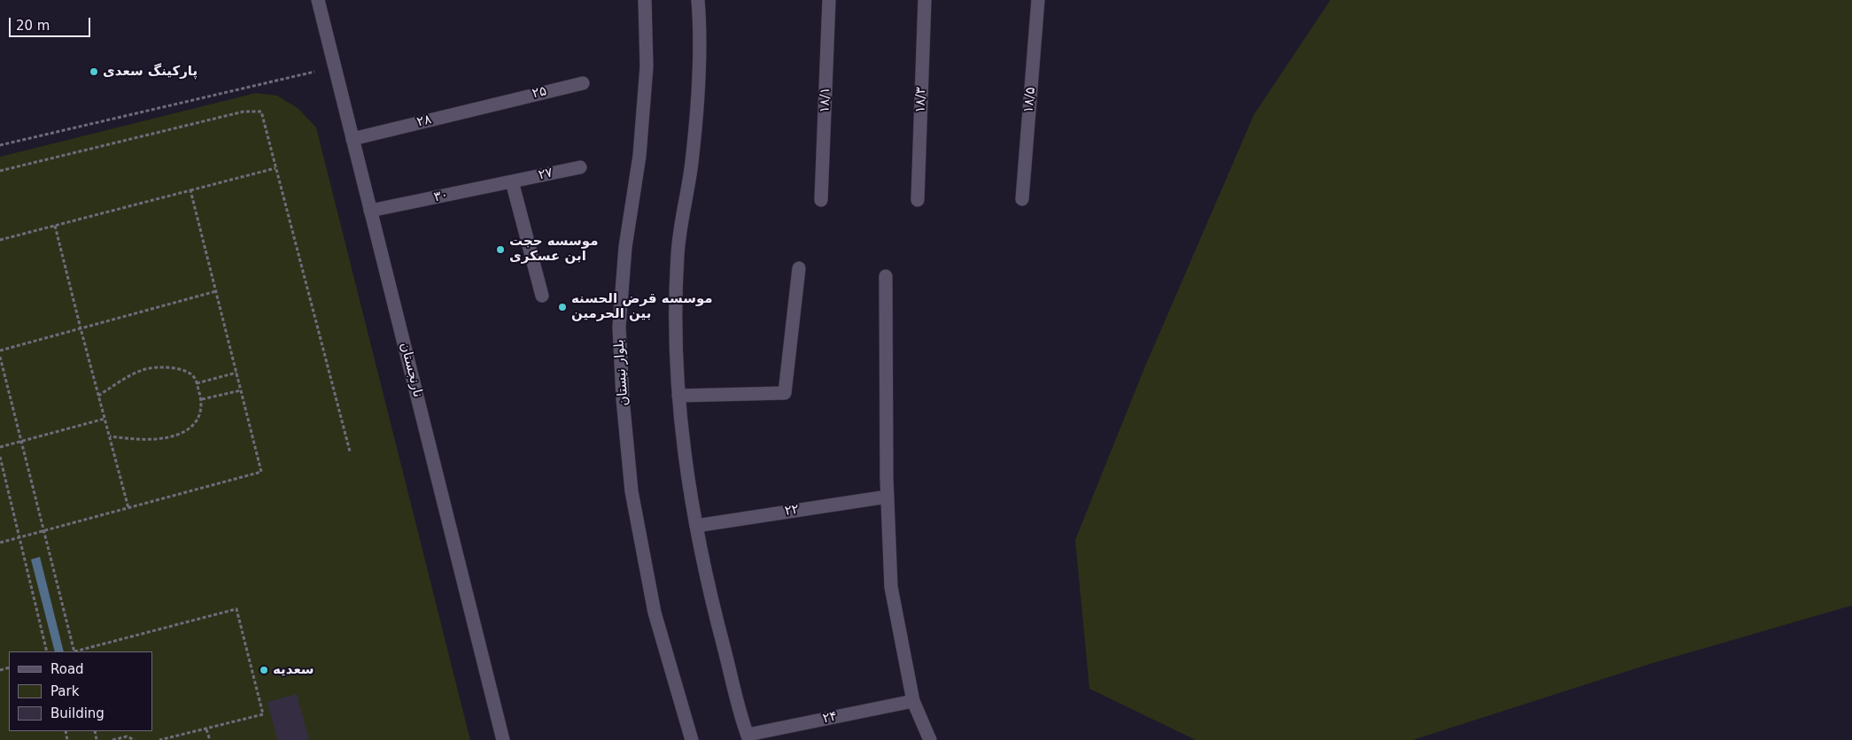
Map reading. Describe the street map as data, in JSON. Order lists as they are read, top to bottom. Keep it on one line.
{"streets":{"street":["۲۵","۱۸/۱","۱۸/۳","۱۸/۵","۲۸","۲۷","۳۰","نارنجستان","بلوار نیستان","۲۲","۲۴"]},"crossings":[["۲۵","۲۸"],["۲۸","نارنجستان"],["۲۷","۳۰"],["۳۰","نارنجستان"]],"places":["پارکینگ سعدی","موسسه حجت ابن عسکری","موسسه قرض الحسنه بین الحرمین","سعدیه"],"legend":["Road","Park","Building"],"scale_bar":"20 m"}
